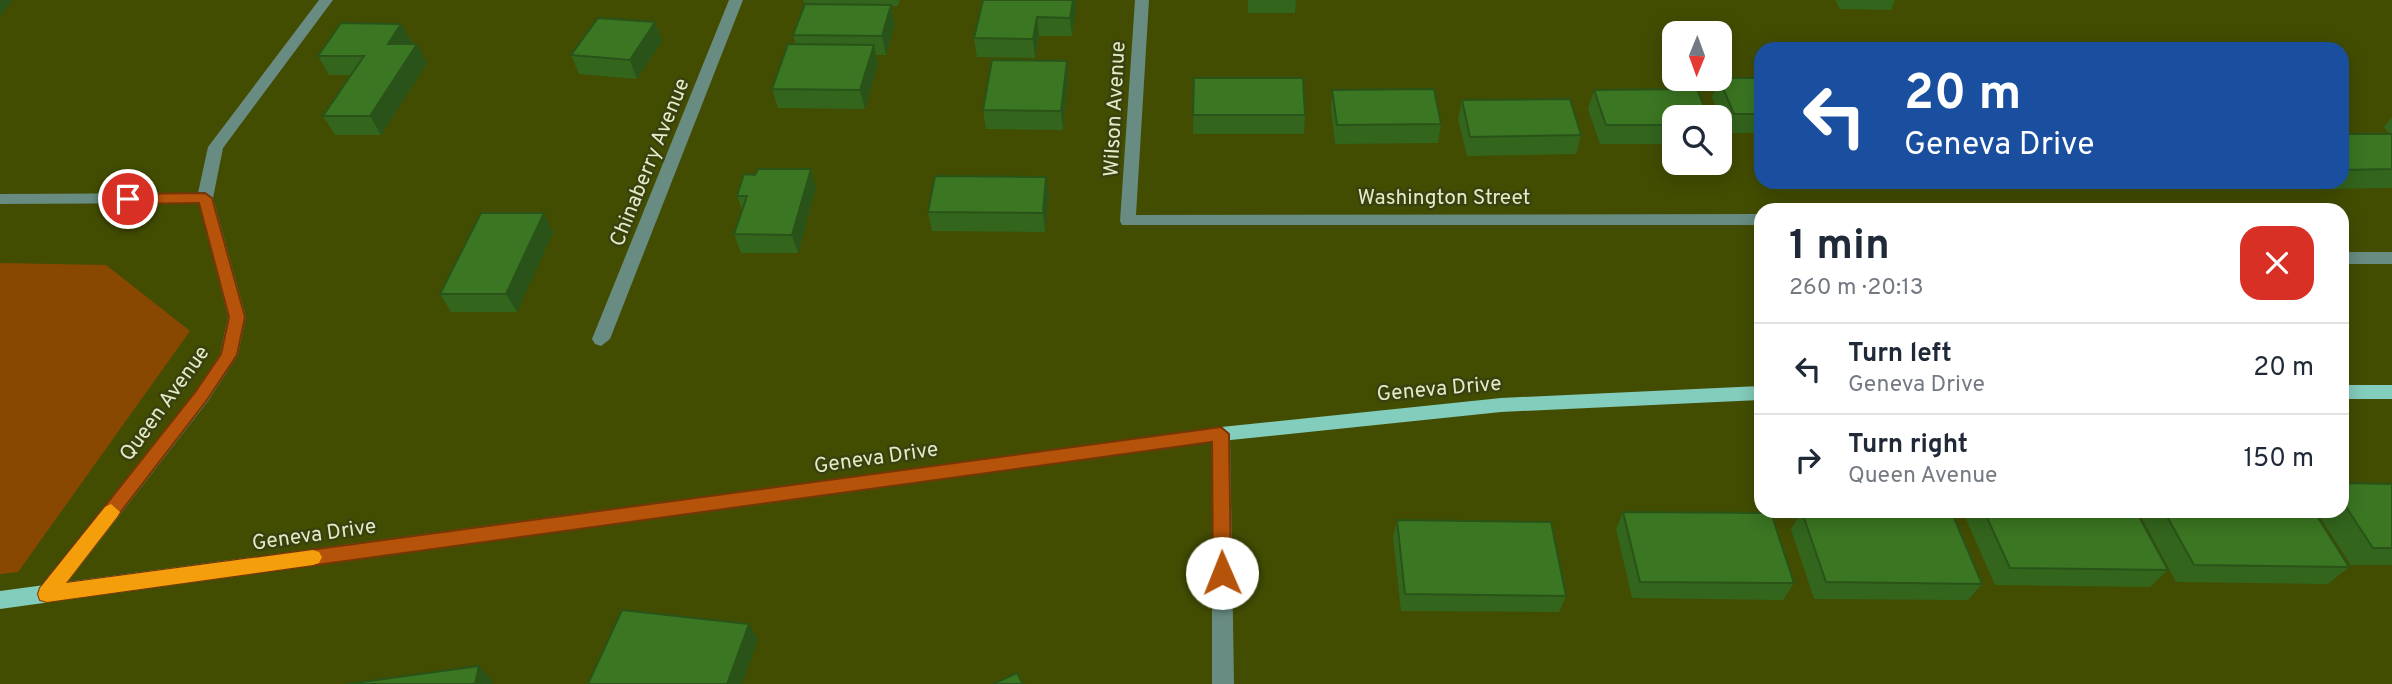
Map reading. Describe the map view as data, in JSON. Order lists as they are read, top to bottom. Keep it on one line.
{"streets":{"main road":["Geneva Drive"],"street":["Wilson Avenue","Chinaberry Avenue","Washington Street","Queen Avenue"]},"crossings":[["Wilson Avenue","Washington Street"],["Geneva Drive","Queen Avenue"]],"north":"bottom","page":{"turn":["20 m","Geneva Drive"],"heading":["1 min","260 m · 20:13"],"list":[{"name":"Turn left","note":"Geneva Drive","value":"20 m"},{"name":"Turn right","note":"Queen Avenue","value":"150 m"}]}}
